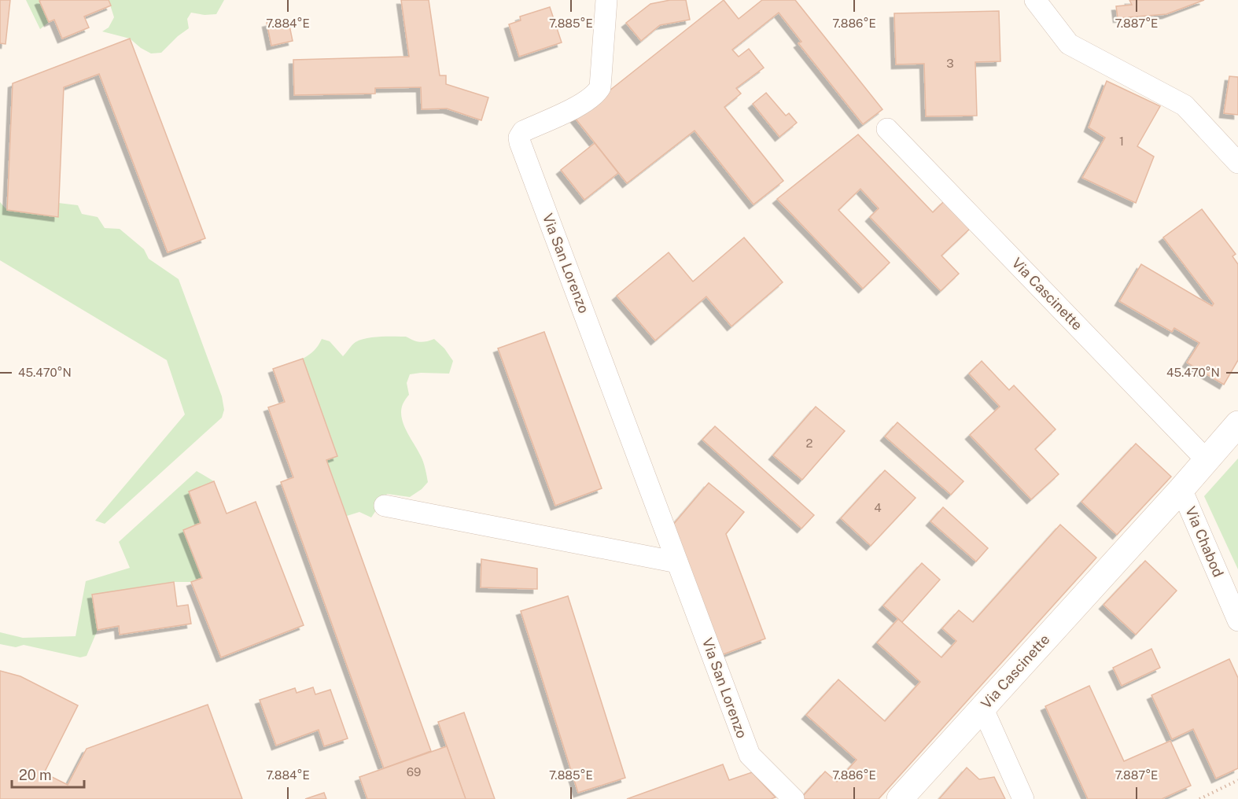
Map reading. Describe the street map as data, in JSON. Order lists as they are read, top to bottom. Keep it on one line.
{"streets":{"main road":["Via Cascinette"],"street":["Via San Lorenzo","Via Chabod"]},"crossings":[["Via Cascinette","Via Chabod"]],"house_numbers":["3","1","2","4","69"],"scale_bar":"20 m","coordinates":["7.884°E","7.885°E","7.886°E","7.887°E","45.470°N"]}
